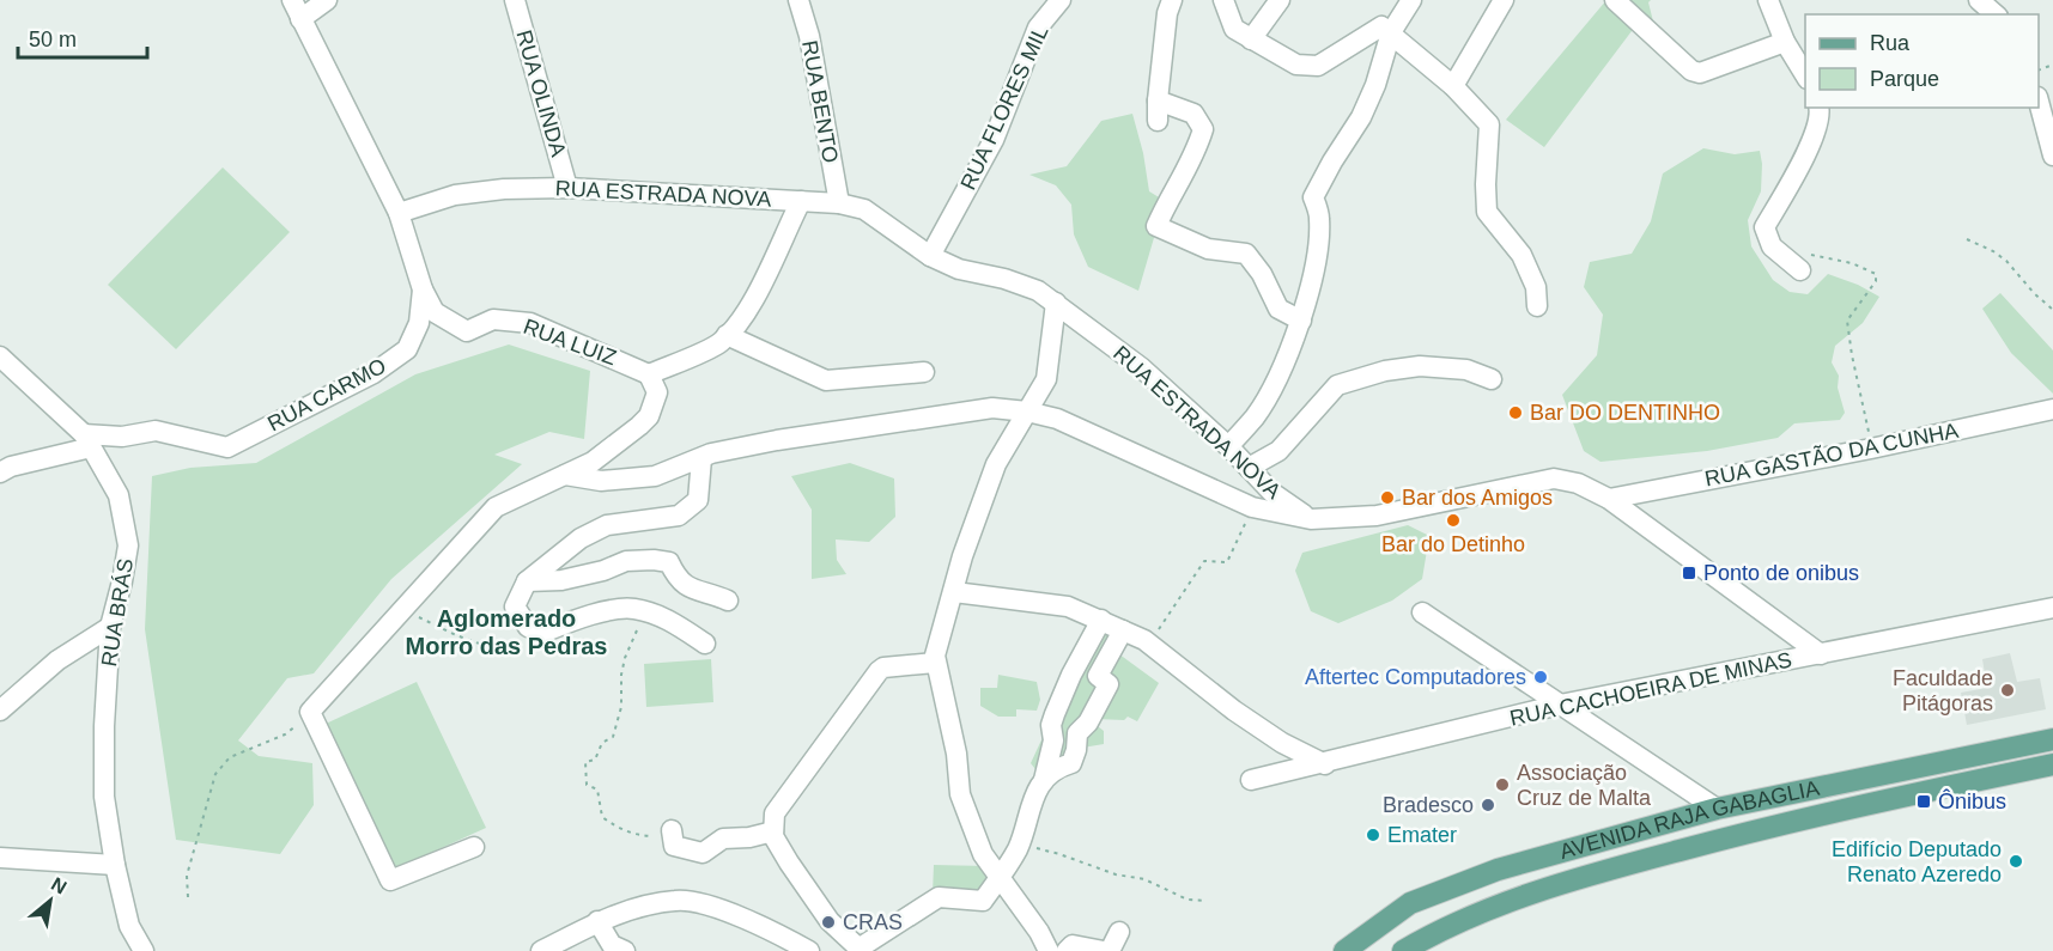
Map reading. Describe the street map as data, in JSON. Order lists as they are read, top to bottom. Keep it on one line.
{"streets":{"main road":["AVENIDA RAJA GABAGLIA"],"street":["RUA OLINDA","RUA BENTO","RUA FLORES MIL","RUA ESTRADA NOVA","RUA LUIZ","RUA CARMO","RUA GASTÃO DA CUNHA","RUA BRÁS","RUA CACHOEIRA DE MINAS"]},"crossings":[["RUA OLINDA","RUA ESTRADA NOVA"],["RUA BENTO","RUA ESTRADA NOVA"],["RUA FLORES MIL","RUA ESTRADA NOVA"],["RUA ESTRADA NOVA","RUA CARMO"],["RUA LUIZ","RUA CARMO"],["RUA CARMO","RUA BRÁS"]],"districts":["Aglomerado Morro das Pedras"],"places":{"other":["Bar DO DENTINHO","Bar dos Amigos","Bar do Detinho","Aftertec Computadores","Faculdade Pitágoras","Associação Cruz de Malta","Bradesco","Emater","Edifício Deputado Renato Azeredo","CRAS"],"transit":["Ponto de onibus","Ônibus"]},"legend":["Rua","Parque"],"scale_bar":"50 m","north":"top right"}
